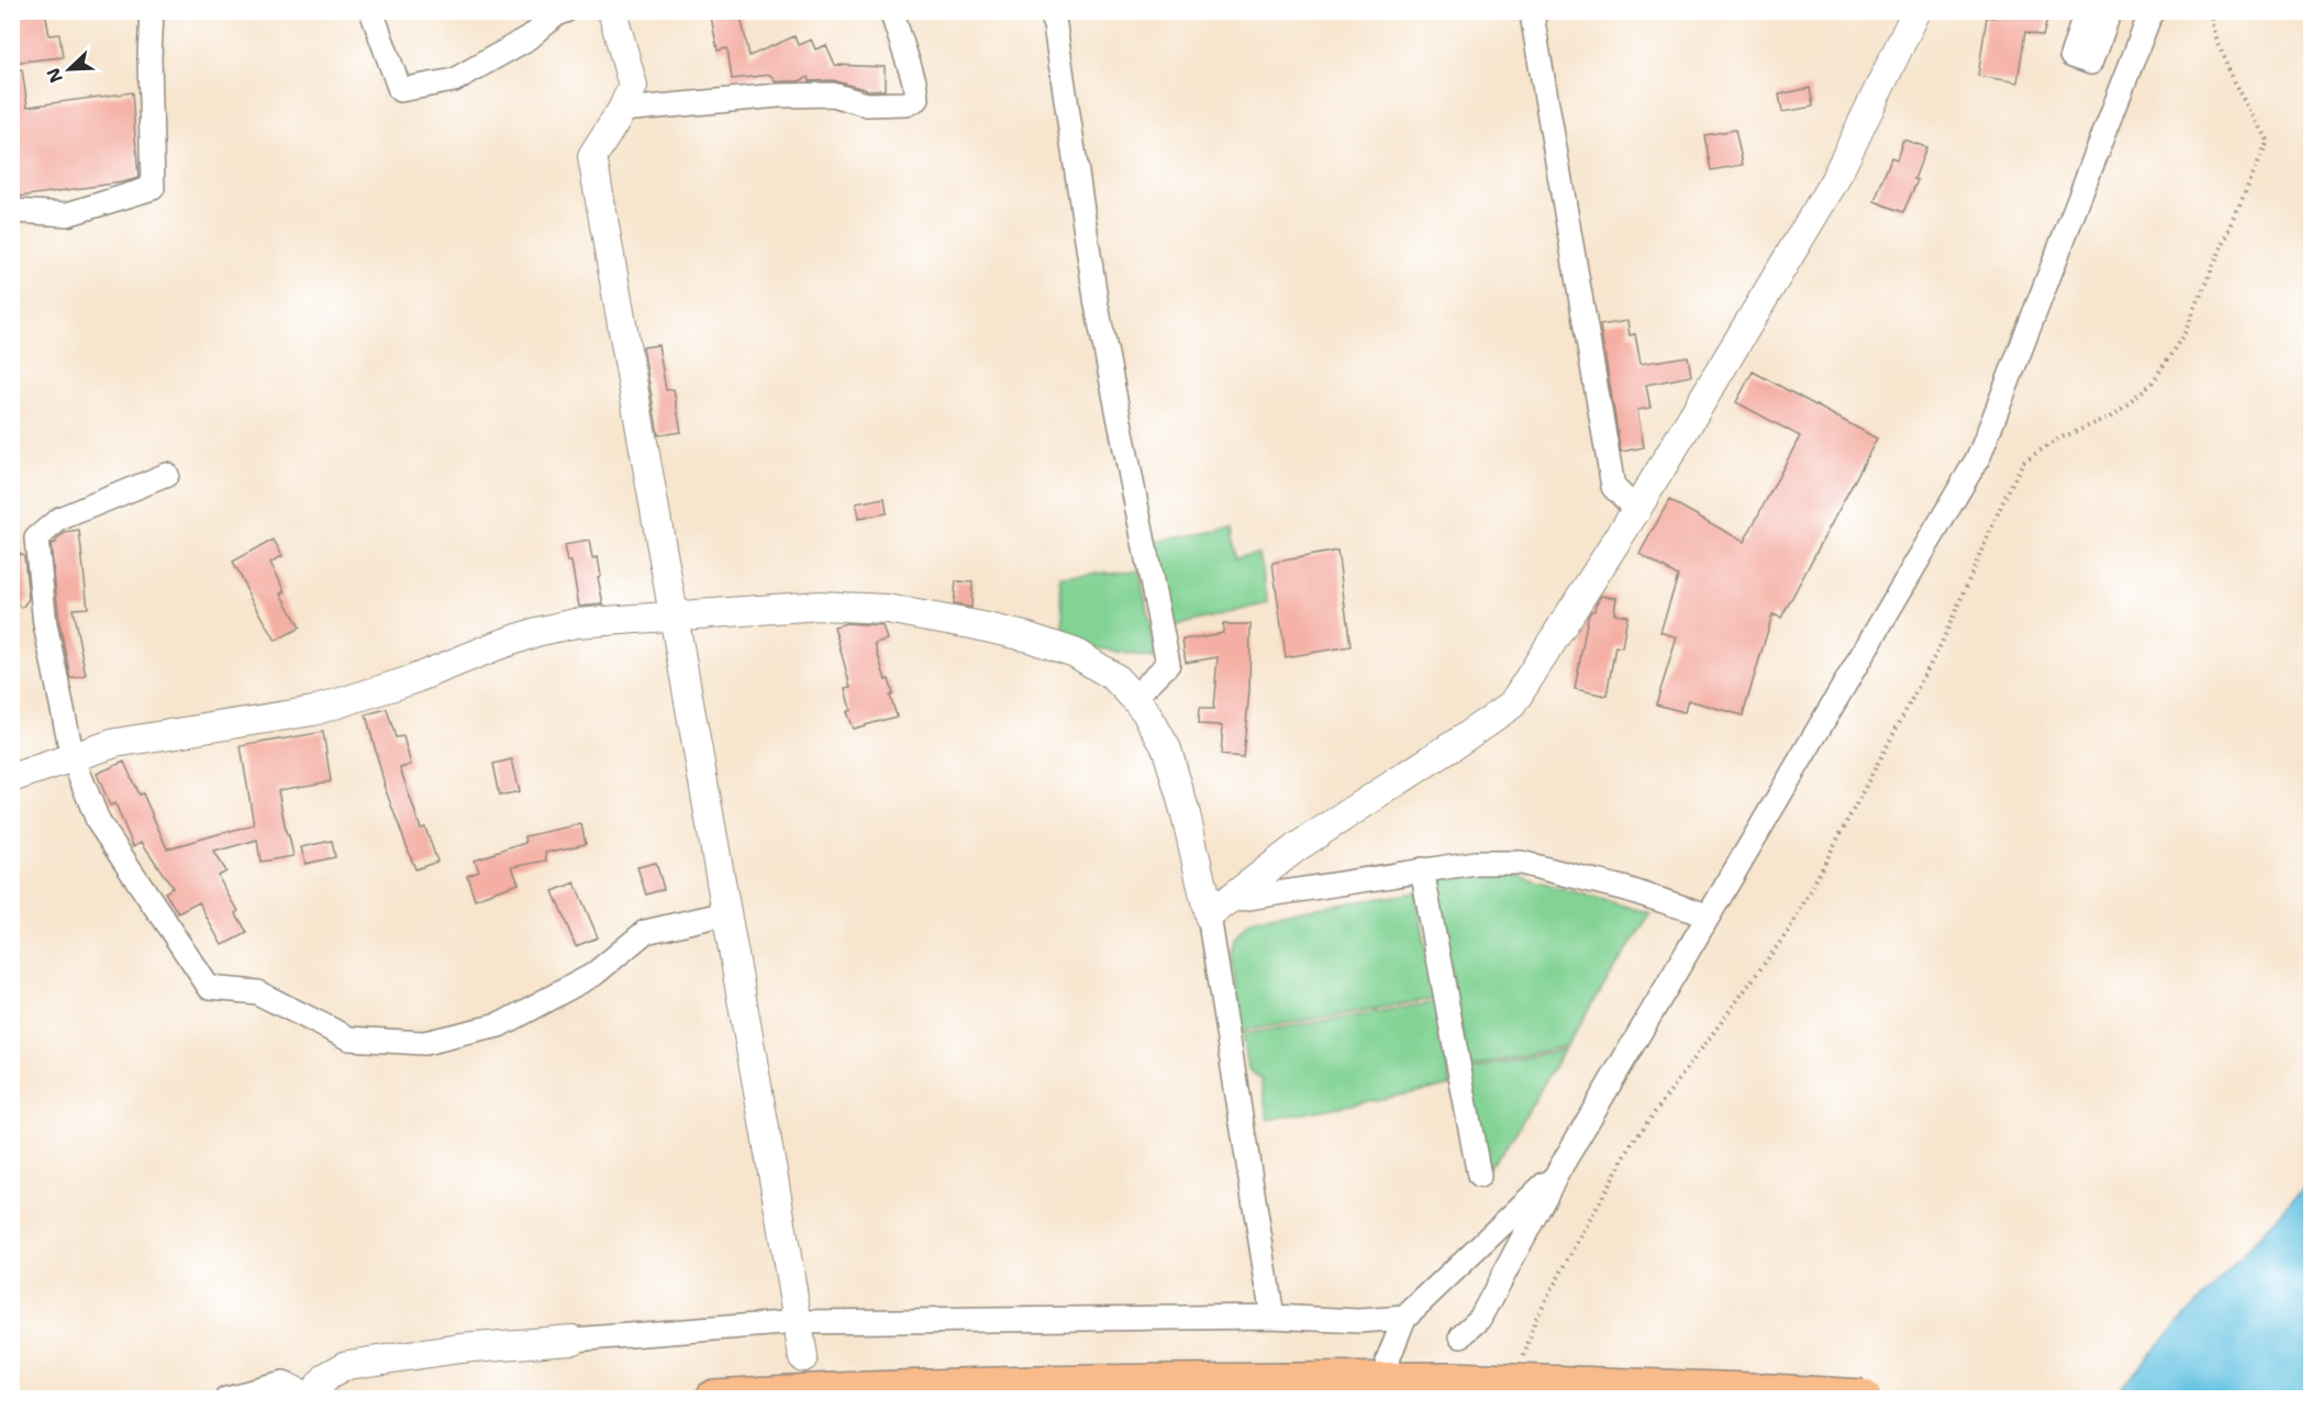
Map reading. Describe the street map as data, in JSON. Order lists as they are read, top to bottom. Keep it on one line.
{"north":"bottom left"}
